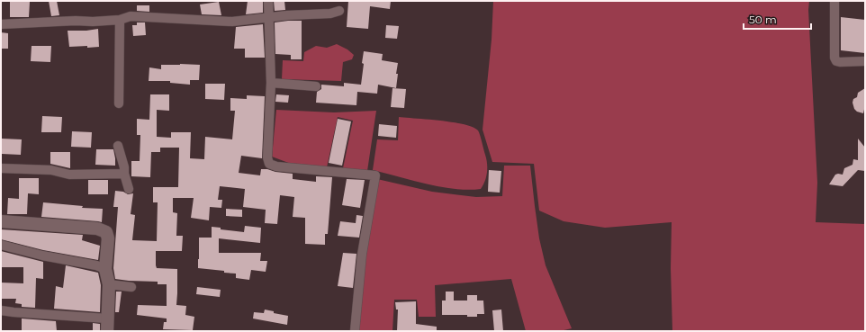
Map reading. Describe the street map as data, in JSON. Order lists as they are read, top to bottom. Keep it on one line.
{"scale_bar":"50 m"}
